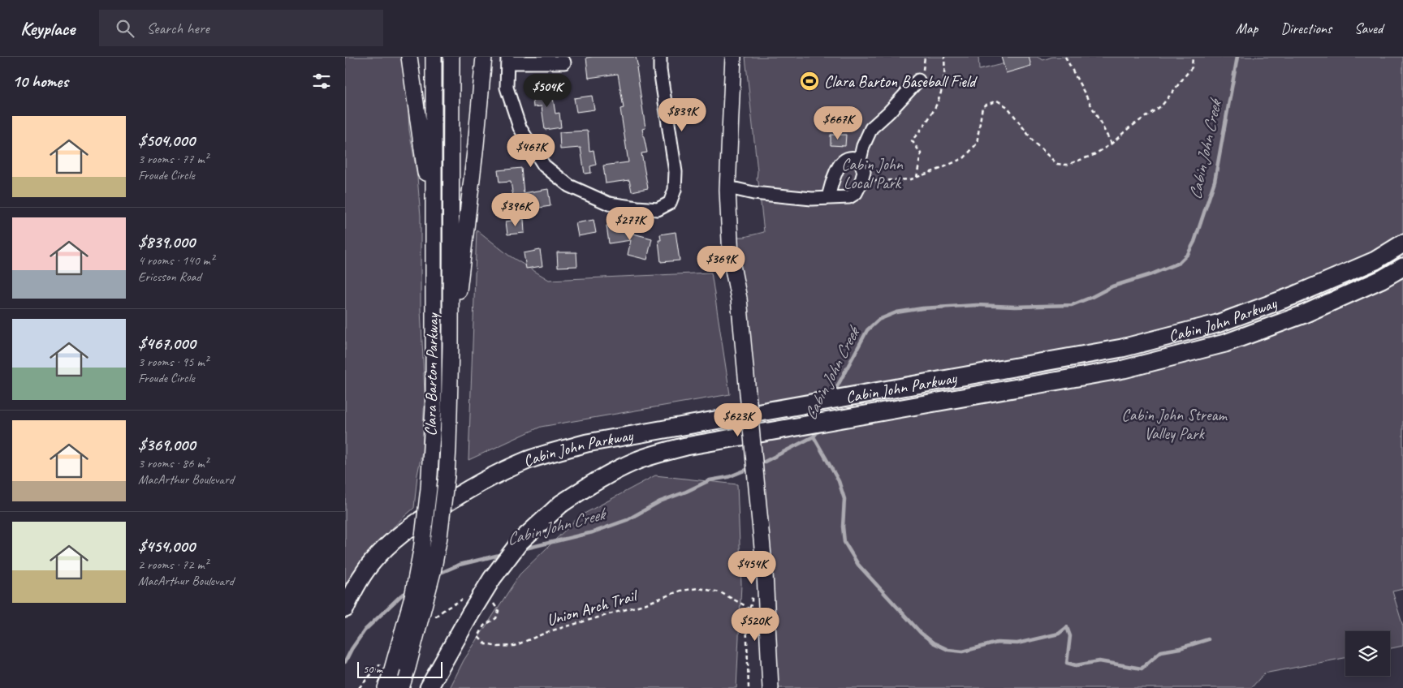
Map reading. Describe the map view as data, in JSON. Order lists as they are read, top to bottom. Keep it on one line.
{"streets":{"highway":["Cabin John Parkway"],"main road":["Clara Barton Parkway"],"path":["Union Arch Trail"]},"water":["Cabin John Creek"],"parks":["Cabin John Local Park","Cabin John Stream Valley Park"],"places":{"sports":["Clara Barton Baseball Field"]},"scale_bar":"50 m","page":{"header":"Keyplace","search":"Search here","nav":["Map","Directions","Saved"],"heading":"10 homes","price":["$504K","$839K","$667K","$467K","$396K","$277K","$369K","$623K","$454K","$520K"],"list":[{"name":"$504,000","note":"3 rooms · 77 m² · Froude Circle"},{"name":"$839,000","note":"4 rooms · 140 m² · Ericsson Road"},{"name":"$467,000","note":"3 rooms · 95 m² · Froude Circle"},{"name":"$369,000","note":"3 rooms · 86 m² · MacArthur Boulevard"},{"name":"$454,000","note":"2 rooms · 72 m² · MacArthur Boulevard"}],"scale":"50 m"}}
